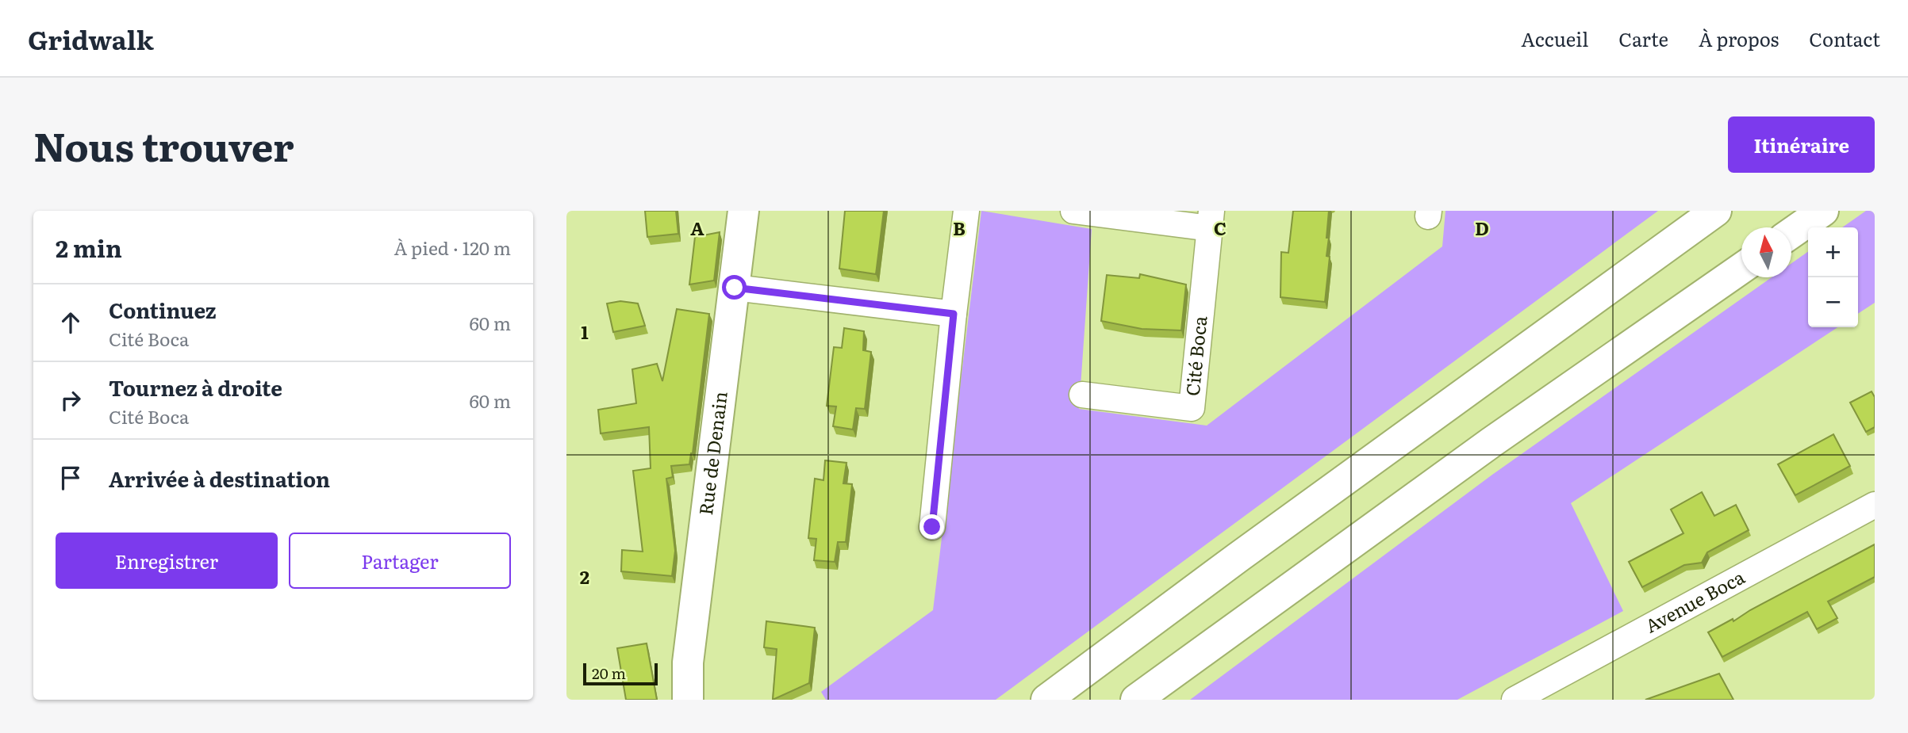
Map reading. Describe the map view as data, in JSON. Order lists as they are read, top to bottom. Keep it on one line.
{"streets":{"main road":["Rue de Denain"],"street":["Cité Boca","Avenue Boca"]},"scale_bar":"20 m","north":"top","page":{"header":"Gridwalk","nav":["Accueil","Carte","À propos","Contact"],"title":"Nous trouver","buttons":["Itinéraire",["Enregistrer","Partager"]],"heading":["2 min","À pied · 120 m"],"map_buttons":["+","−"],"list":[["Continuez","Cité Boca","60 m"],["Tournez à droite","Cité Boca","60 m"],"Arrivée à destination"],"scale":"20 m"},"grid":{"columns":["A","B","C","D"],"rows":["1","2"]}}
